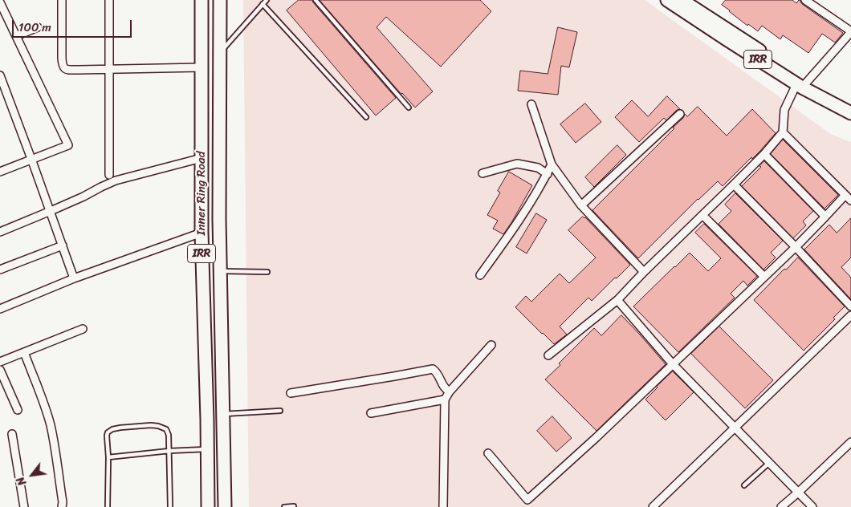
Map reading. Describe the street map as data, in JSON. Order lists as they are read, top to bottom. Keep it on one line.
{"streets":{"main road":["IRR","Inner Ring Road"]},"scale_bar":"100 m","north":"bottom left"}
